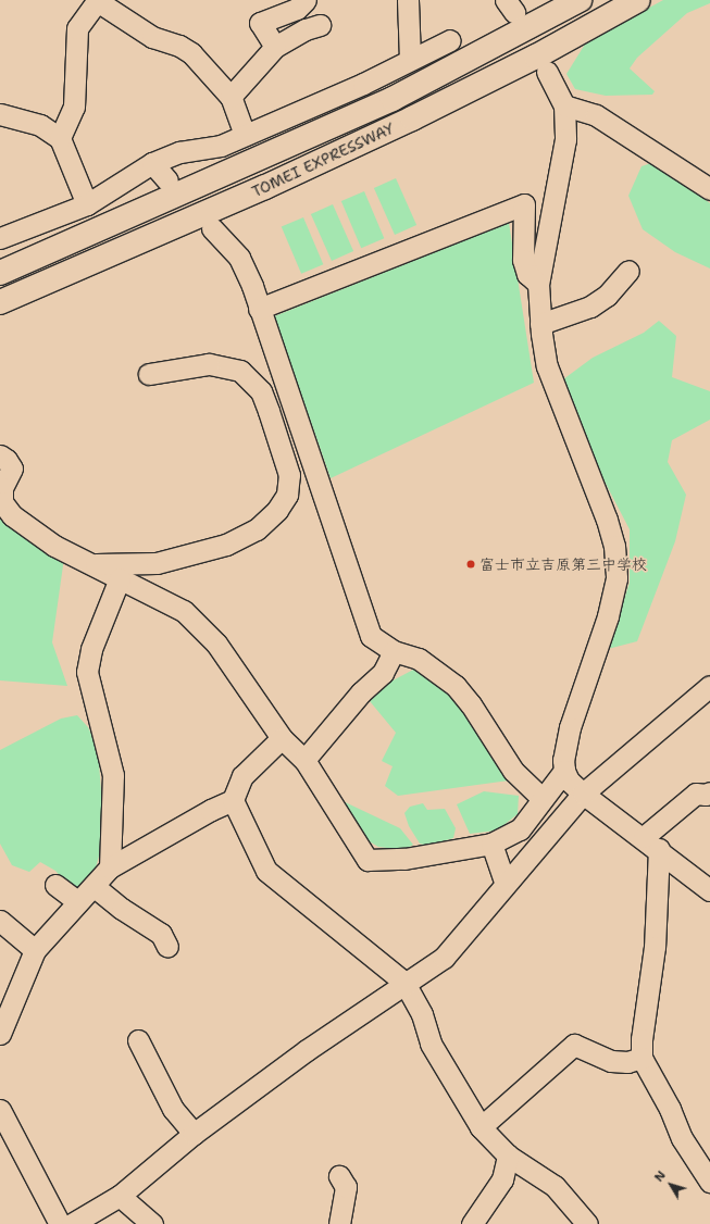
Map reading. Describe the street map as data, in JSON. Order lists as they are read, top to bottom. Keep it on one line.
{"streets":{"highway":["TOMEI EXPRESSWAY"]},"places":["富士市立吉原第三中学校"],"north":"top left"}
